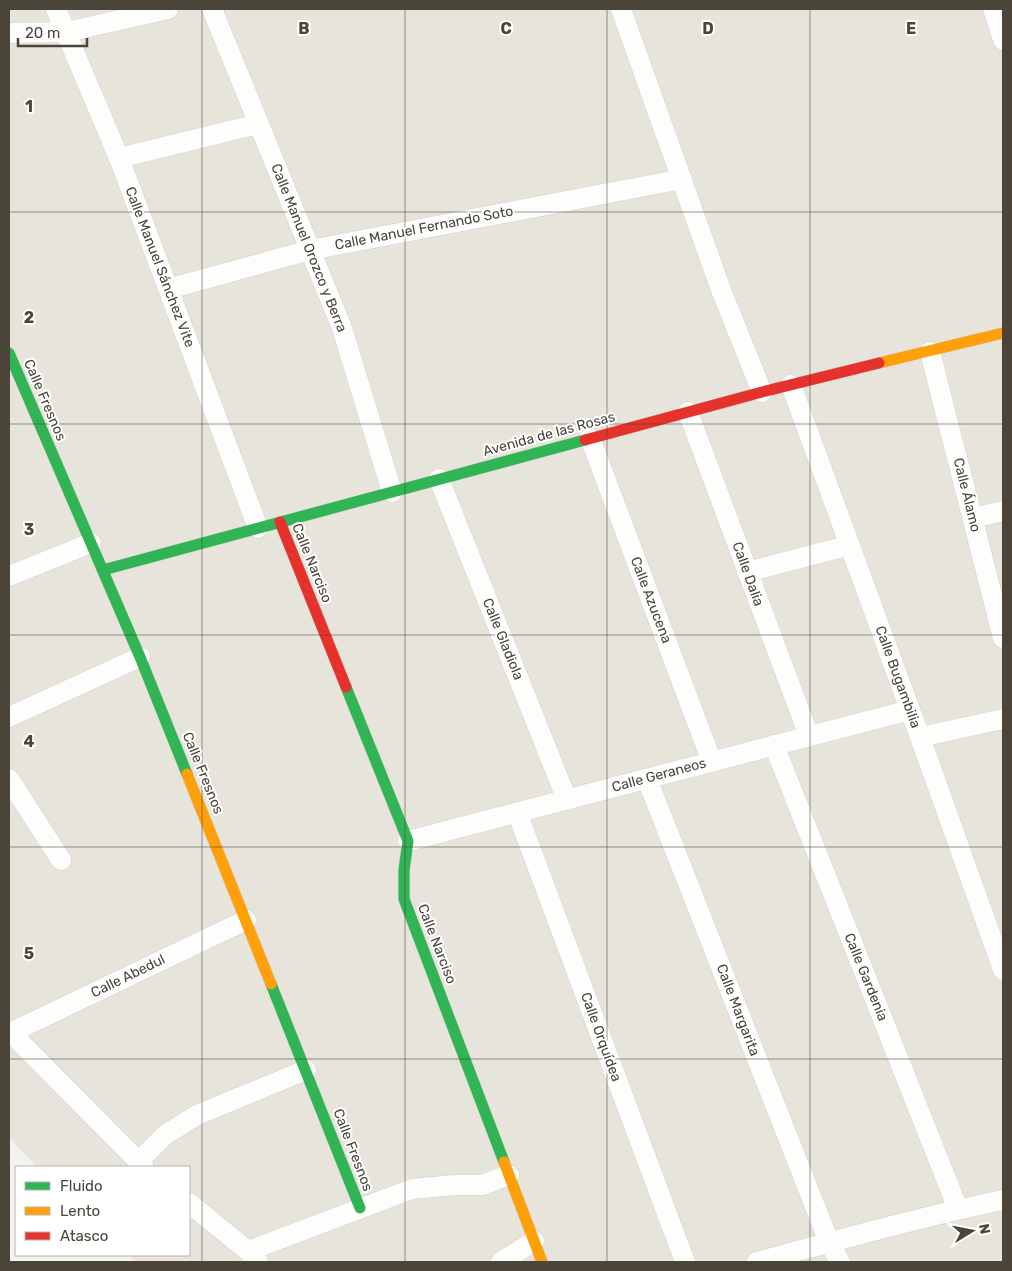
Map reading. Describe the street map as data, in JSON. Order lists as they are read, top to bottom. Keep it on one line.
{"streets":{"street":["Calle Manuel Fernando Soto","Calle Manuel Orozco y Berra","Calle Manuel Sánchez Vite","Calle Fresnos","Avenida de las Rosas","Calle Álamo","Calle Narciso","Calle Dalia","Calle Azucena","Calle Gladiola","Calle Bugambilia","Calle Geraneos","Calle Abedul","Calle Gardenia","Calle Margarita","Calle Orquídea"]},"crossings":[["Calle Manuel Fernando Soto","Calle Manuel Orozco y Berra"],["Calle Manuel Fernando Soto","Calle Manuel Sánchez Vite"],["Calle Manuel Orozco y Berra","Avenida de las Rosas"],["Calle Manuel Sánchez Vite","Avenida de las Rosas"],["Calle Fresnos","Avenida de las Rosas"],["Calle Fresnos","Calle Abedul"],["Avenida de las Rosas","Calle Álamo"],["Avenida de las Rosas","Calle Narciso"],["Avenida de las Rosas","Calle Dalia"],["Avenida de las Rosas","Calle Azucena"],["Avenida de las Rosas","Calle Gladiola"],["Avenida de las Rosas","Calle Bugambilia"],["Calle Narciso","Calle Geraneos"],["Calle Dalia","Calle Geraneos"],["Calle Azucena","Calle Geraneos"],["Calle Gladiola","Calle Geraneos"],["Calle Bugambilia","Calle Geraneos"],["Calle Geraneos","Calle Gardenia"],["Calle Geraneos","Calle Margarita"],["Calle Geraneos","Calle Orquídea"]],"legend":["Fluido","Lento","Atasco"],"scale_bar":"20 m","north":"right","grid":{"columns":["B","C","D","E"],"rows":["1","2","3","4","5"]}}
